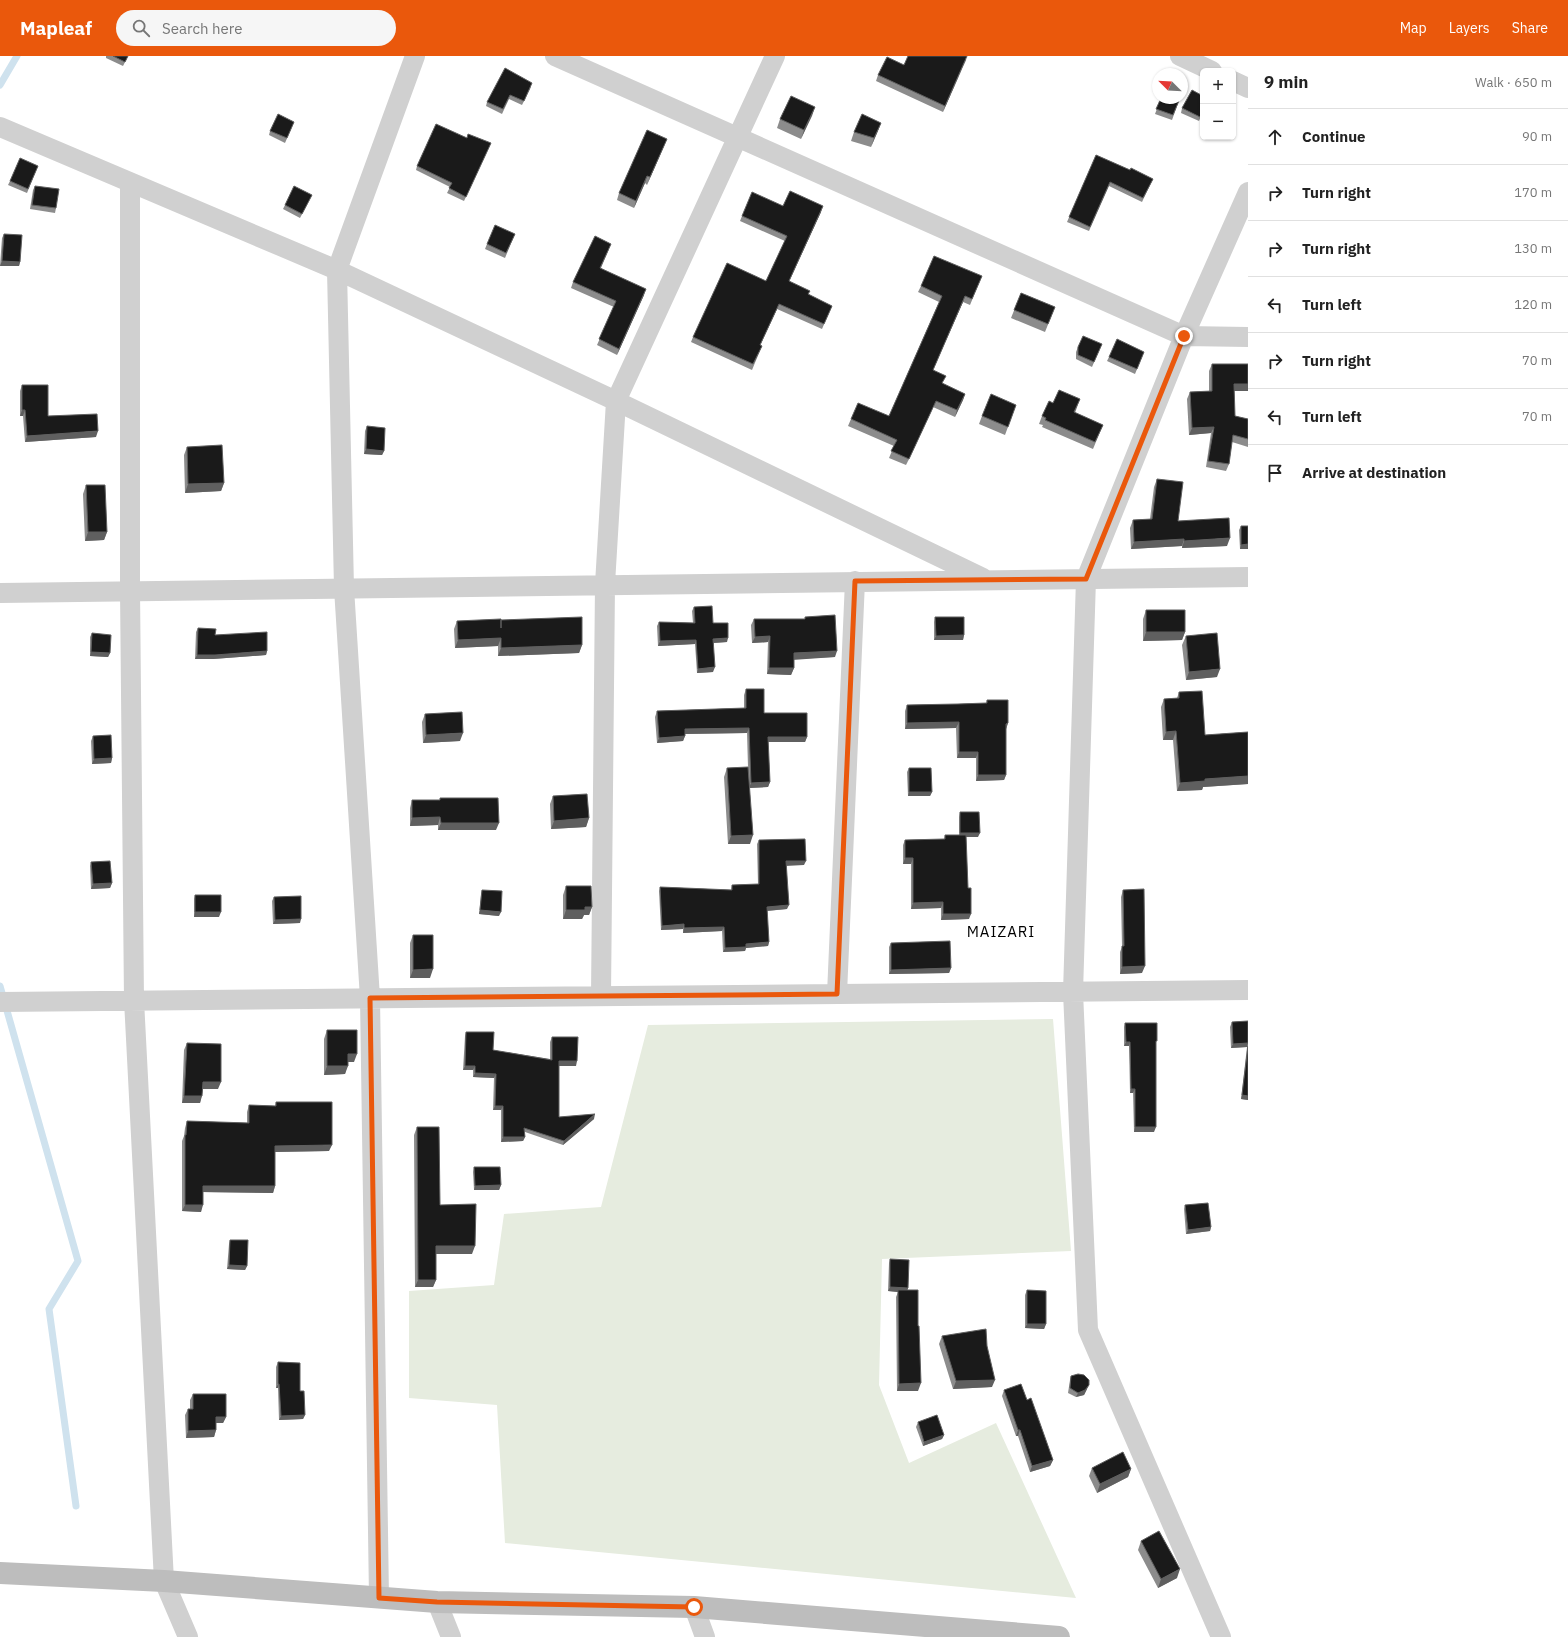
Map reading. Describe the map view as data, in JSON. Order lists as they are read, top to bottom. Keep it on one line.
{"districts":["MAIZARI"],"north":"top left","page":{"header":"Mapleaf","search":"Search here","nav":["Map","Layers","Share"],"heading":["9 min","Walk · 650 m"],"map_buttons":["+","−"],"list":[["Continue","90 m"],["Turn right","170 m"],["Turn right","130 m"],["Turn left","120 m"],["Turn right","70 m"],["Turn left","70 m"],"Arrive at destination"]}}
